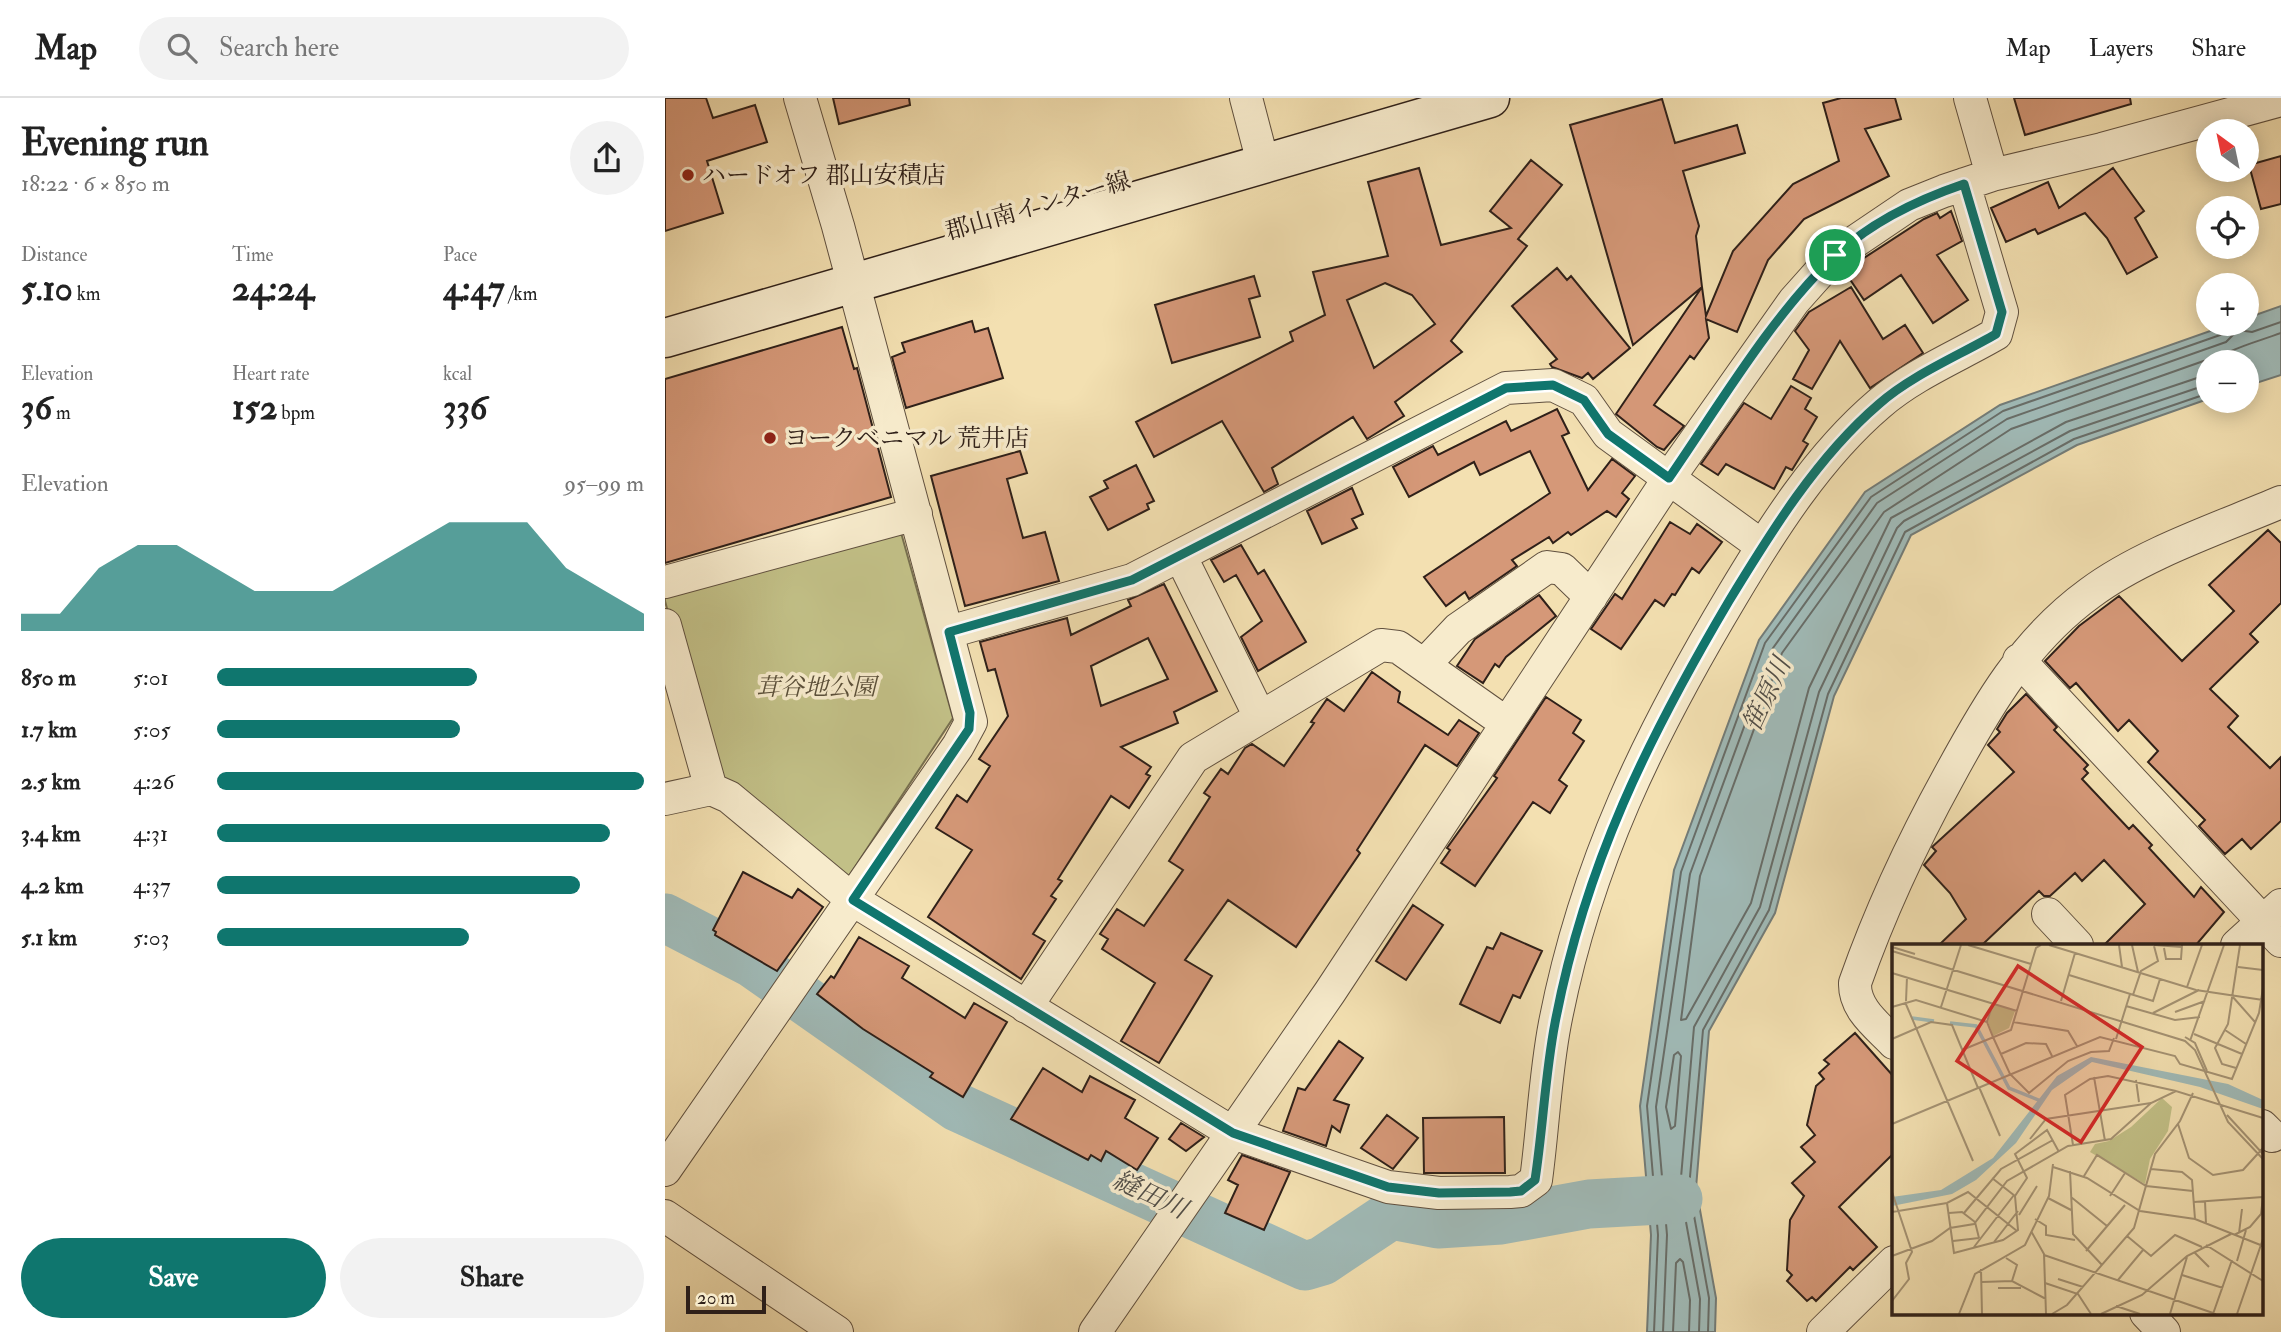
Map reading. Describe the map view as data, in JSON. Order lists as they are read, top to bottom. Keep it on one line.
{"water":["笹原川","縫田川"],"parks":["茸谷地公園"],"places":["ハードオフ 郡山安積店","ヨークベニマル 荒井店"],"scale_bar":"20 m","north":"top left","page":{"header":"Map","search":"Search here","nav":["Map","Layers","Share"],"heading":["Evening run","18:22 · 6 × 850 m"],"map_buttons":["+","−"],"stats":[["Distance","5.10 km"],["Time","24:24"],["Pace","4:47 /km"],["Elevation","36 m"],["Heart rate","152 bpm"],["kcal","336"]],"chart":["Elevation","95–99 m"],"list":[{"name":"850 m","note":"5:01"},{"name":"1.7 km","note":"5:05"},{"name":"2.5 km","note":"4:26"},{"name":"3.4 km","note":"4:31"},{"name":"4.2 km","note":"4:37"},{"name":"5.1 km","note":"5:03"}],"buttons":["Save","Share"],"scale":"20 m"}}
